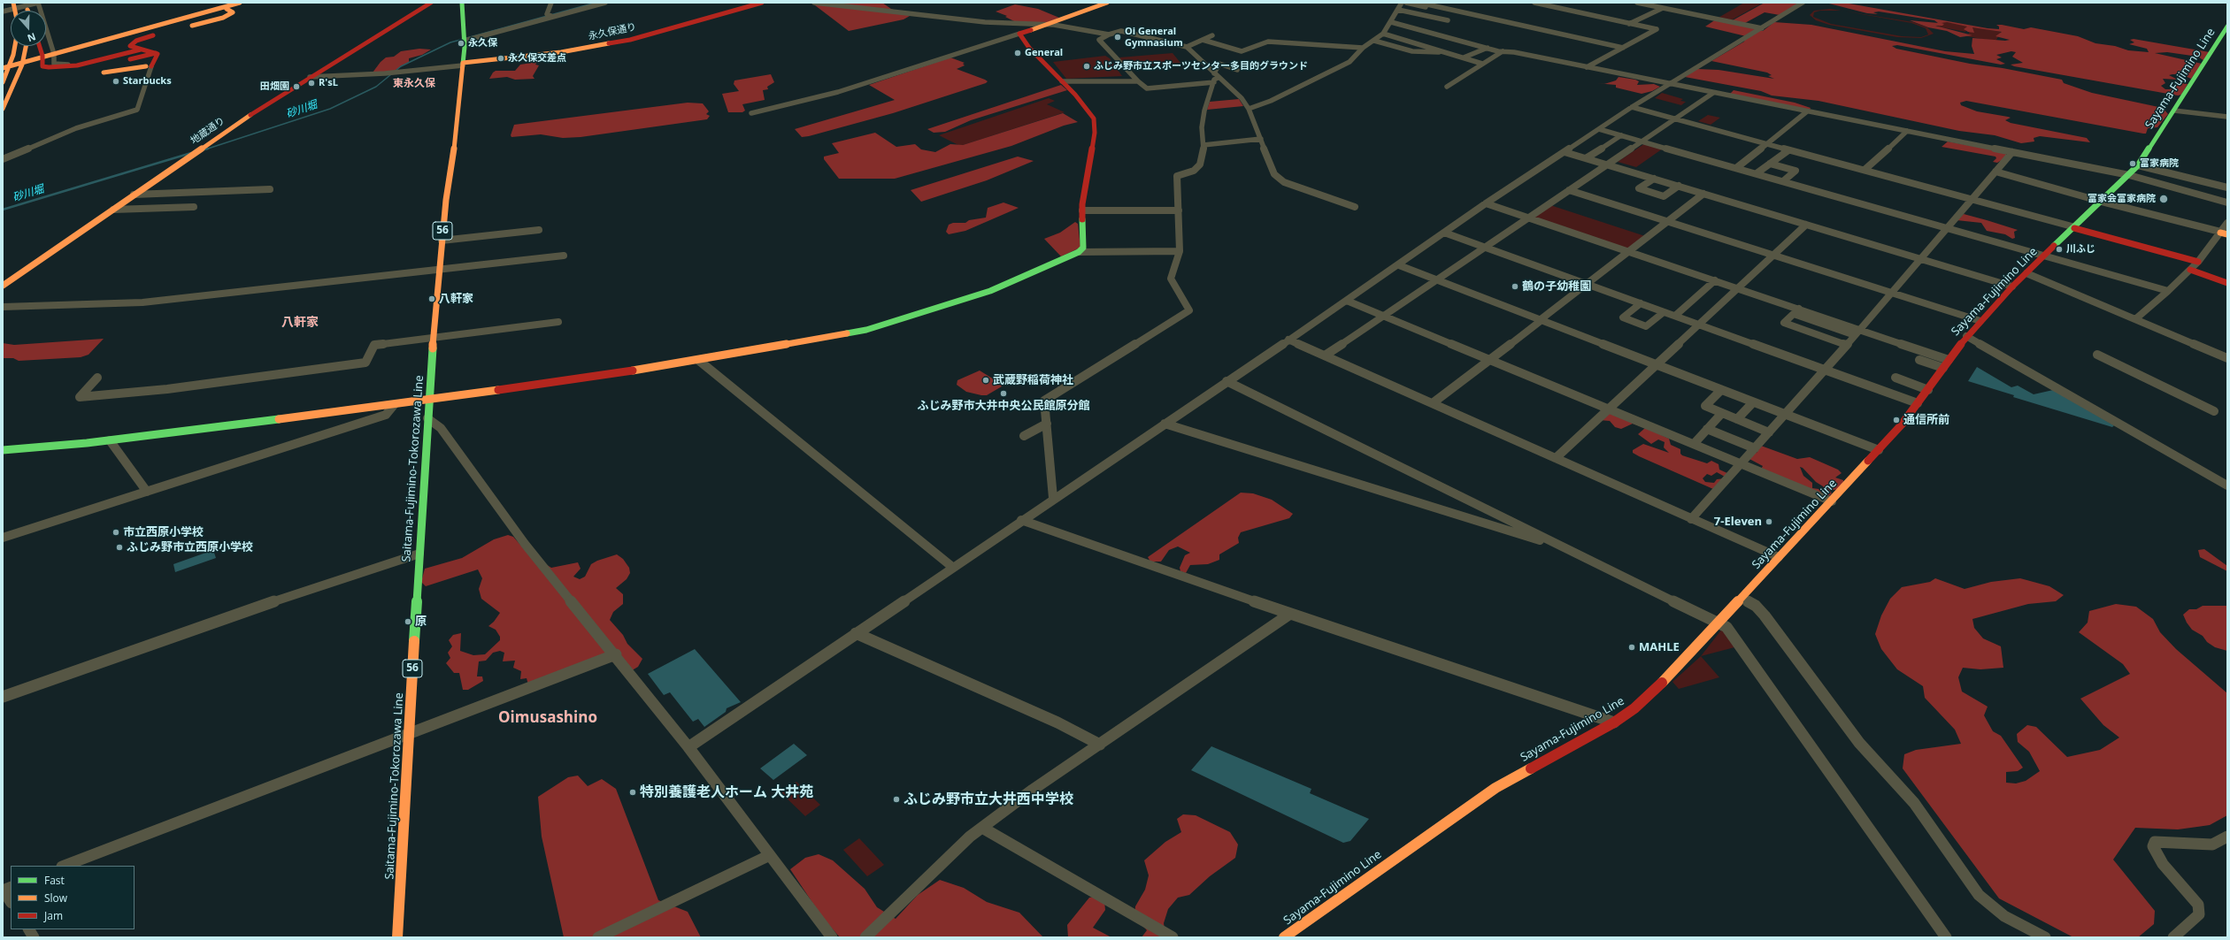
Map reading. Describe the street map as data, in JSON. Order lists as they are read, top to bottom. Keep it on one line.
{"streets":{"main road":["永久保通り","Sayama-Fujimino Line","地蔵通り","56","Saitama-Fujimino-Tokorozawa Line"]},"crossings":[["永久保通り","地蔵通り"],["永久保通り","Saitama-Fujimino-Tokorozawa Line"]],"districts":["東永久保","八軒家","Oimusashino"],"water":["砂川堀"],"places":["Oi General Gymnasium","永久保","General","永久保交差点","ふじみ野市⽴スポーツセンター多⽬的グラウンド","Starbucks","R'sL","田畑園","富家病院","富家会富家病院","川ふじ","鶴の子幼稚園","八軒家","武蔵野稲荷神社","ふじみ野市大井中央公民館原分館","通信所前","7-Eleven","市立西原小学校","ふじみ野市立西原小学校","原","MAHLE","特別養護老人ホーム 大井苑","ふじみ野市立大井西中学校"],"legend":["Fast","Slow","Jam"],"north":"bottom"}
